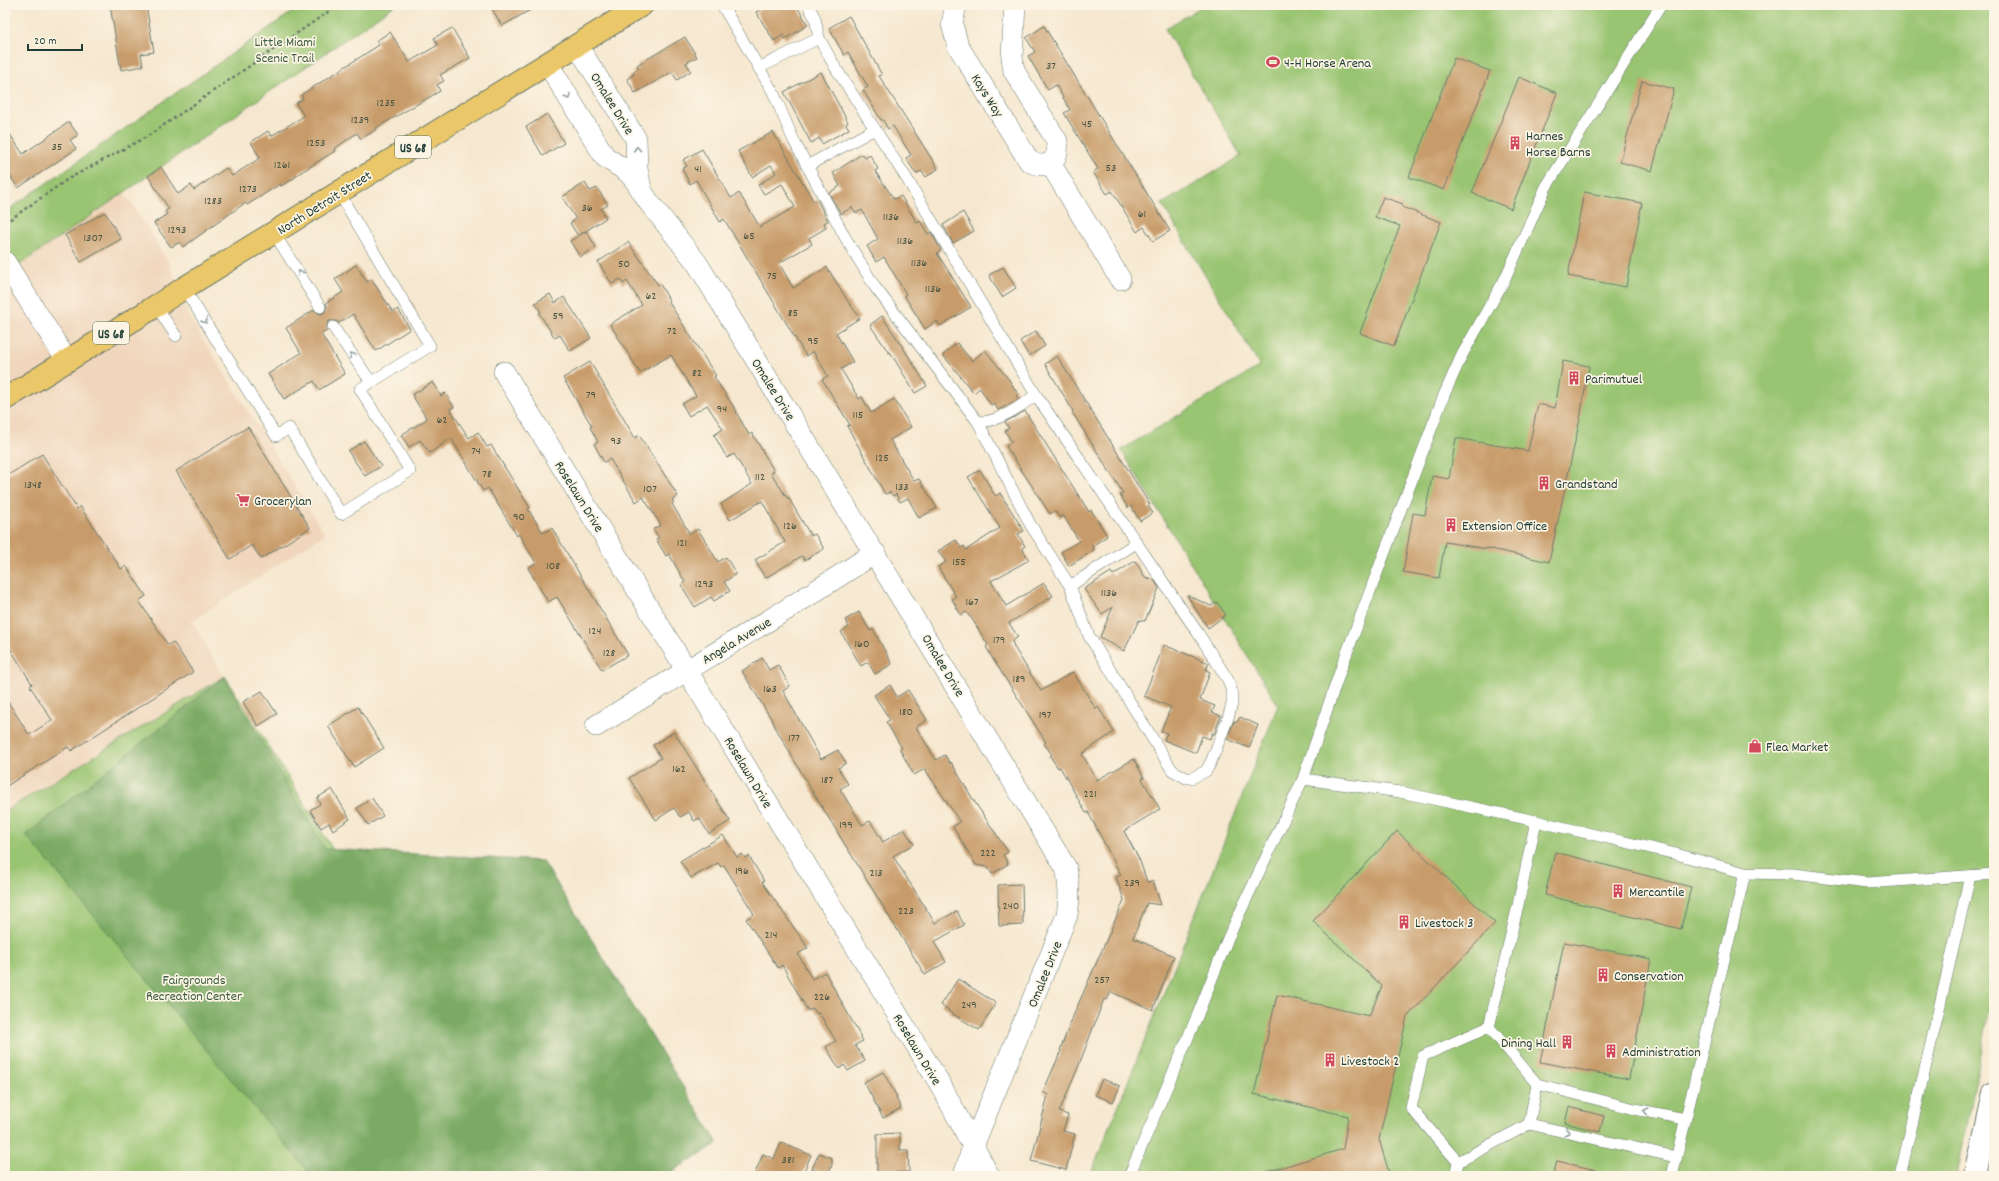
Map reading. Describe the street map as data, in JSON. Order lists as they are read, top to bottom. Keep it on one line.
{"streets":{"main road":["US 68","North Detroit Street"],"street":["Kays Way","Omalee Drive","Roselawn Drive","Angela Avenue"]},"crossings":[["Omalee Drive","North Detroit Street"],["Omalee Drive","Roselawn Drive"],["Omalee Drive","Angela Avenue"],["Roselawn Drive","Angela Avenue"]],"parks":["Little Miami Scenic Trail","Fairgrounds Recreation Center"],"places":{"sports":["4-H Horse Arena"],"building":["Harnes Horse Barns","Parimutuel","Grandstand","Extension Office","Mercantile","Livestock 3","Conservation","Dining Hall","Administration","Livestock 2"],"supermarket":["Grocerylan"],"shop":["Flea Market"]},"house_numbers":["37","1235","1239","45","1253","35","1261","53","41","1273","1283","36","61","1136","1293","65","1307","1136","1136","50","75","1136","62","85","59","72","95","82","79","94","115","62","93","74","125","78","112","1348","133","107","90","126","121","155","108","1293","1136","167","124","179","160","128","189","163","180","197","177","162","187","221","199","222","196","213","239","240","223","214","257","226","249","381"],"scale_bar":"20 m"}
